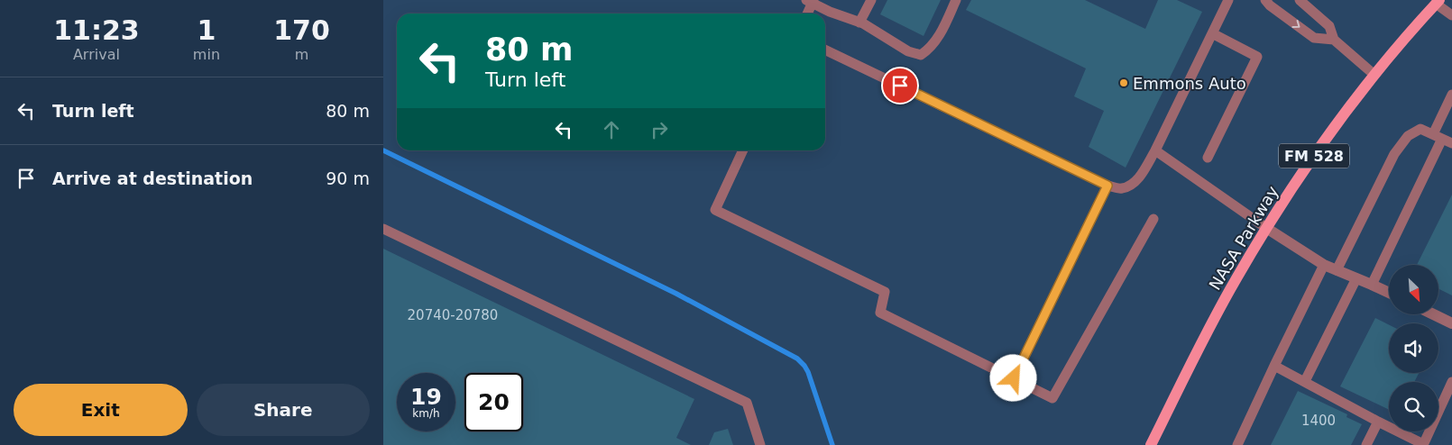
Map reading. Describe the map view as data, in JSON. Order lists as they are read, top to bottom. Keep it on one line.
{"streets":{"main road":["FM 528","NASA Parkway"]},"places":["Emmons Auto"],"house_numbers":["20740-20780","1400"],"north":"bottom right","page":{"eta":["11:23","Arrival","1","min","170","m"],"turn":["80 m","Turn left"],"list":[{"name":"Turn left","value":"80 m"},{"name":"Arrive at destination","value":"90 m"}],"speed":"19 km/h","limit":"20","buttons":["Exit","Share"]}}
